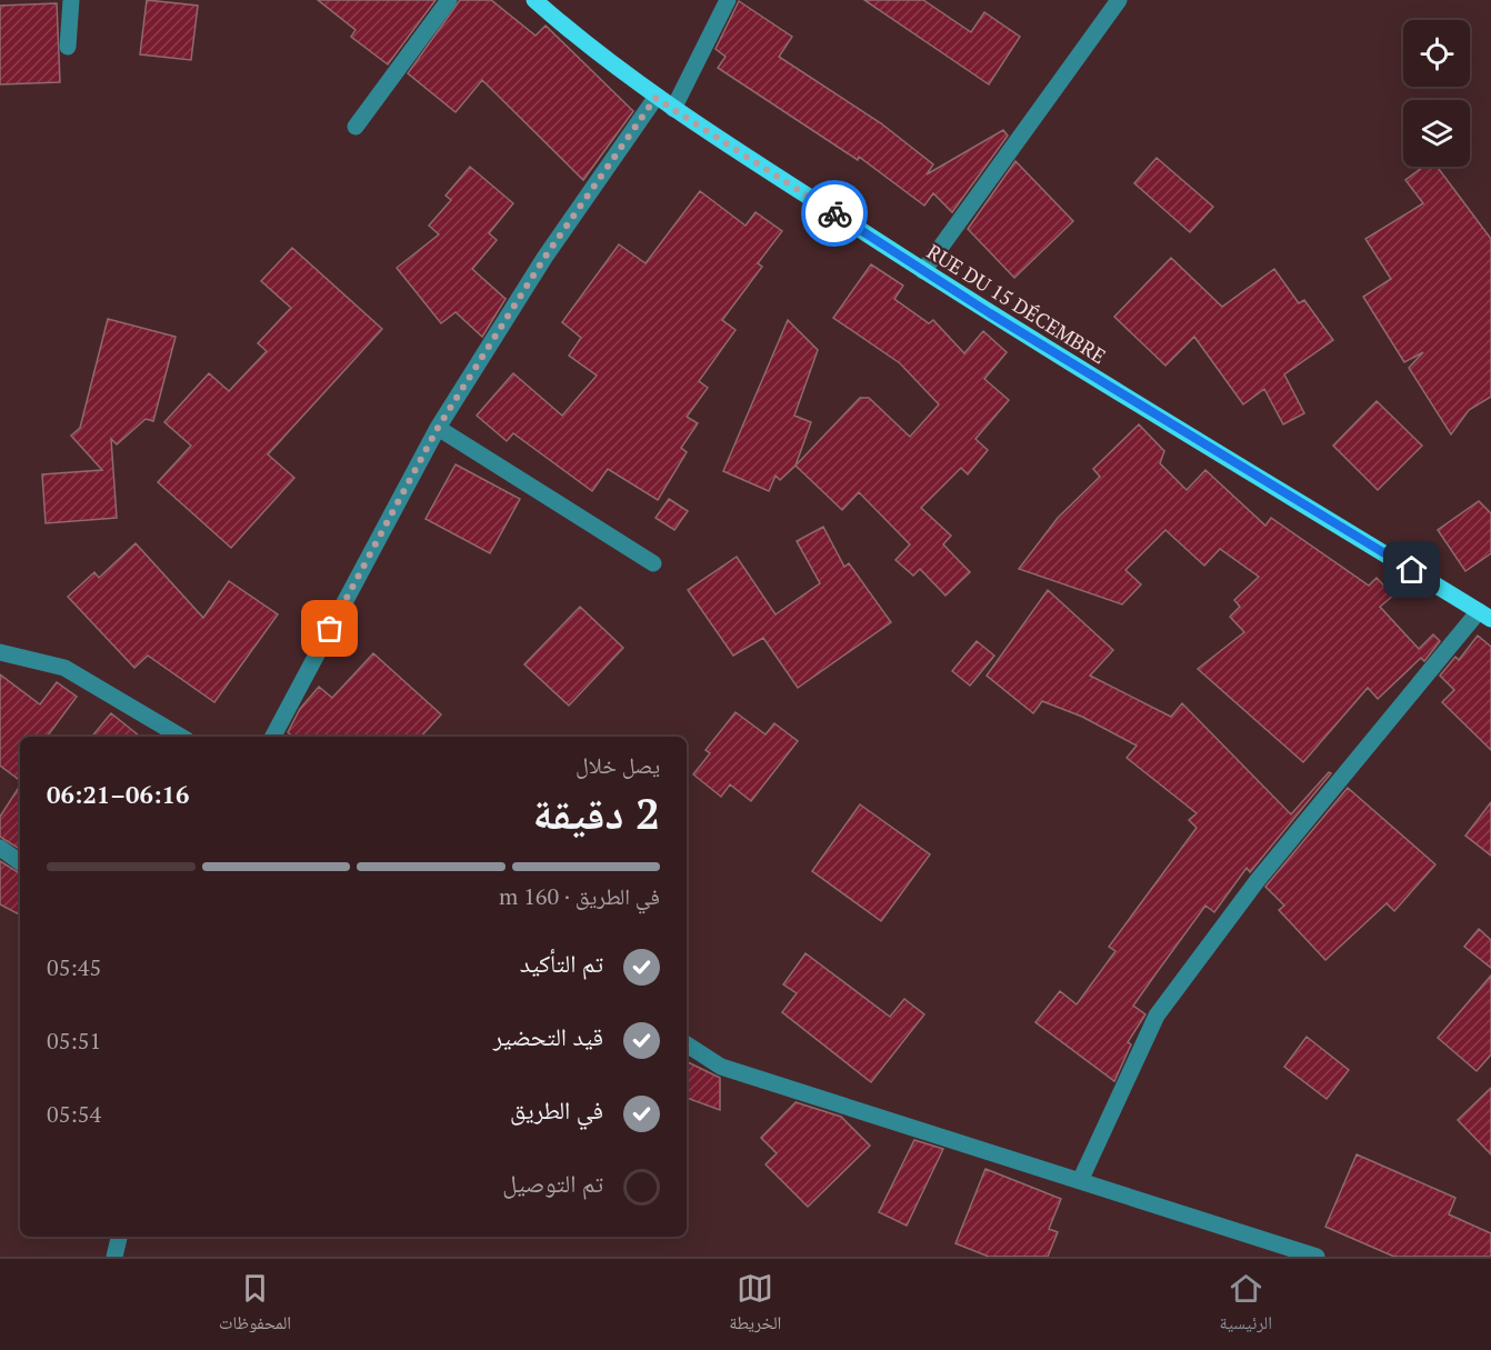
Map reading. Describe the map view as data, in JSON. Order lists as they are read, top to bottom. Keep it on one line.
{"streets":{"main road":["RUE DU 15 DÉCEMBRE"]},"page":{"heading":["2 دقيقة","يصل خلال","06:16–06:21"],"bar":"في الطريق · 160 m","list":[["تم التأكيد","05:45"],["قيد التحضير","05:51"],["في الطريق","05:54"],"تم التوصيل"],"tabs":["الرئيسية","الخريطة","المحفوظات"]}}
